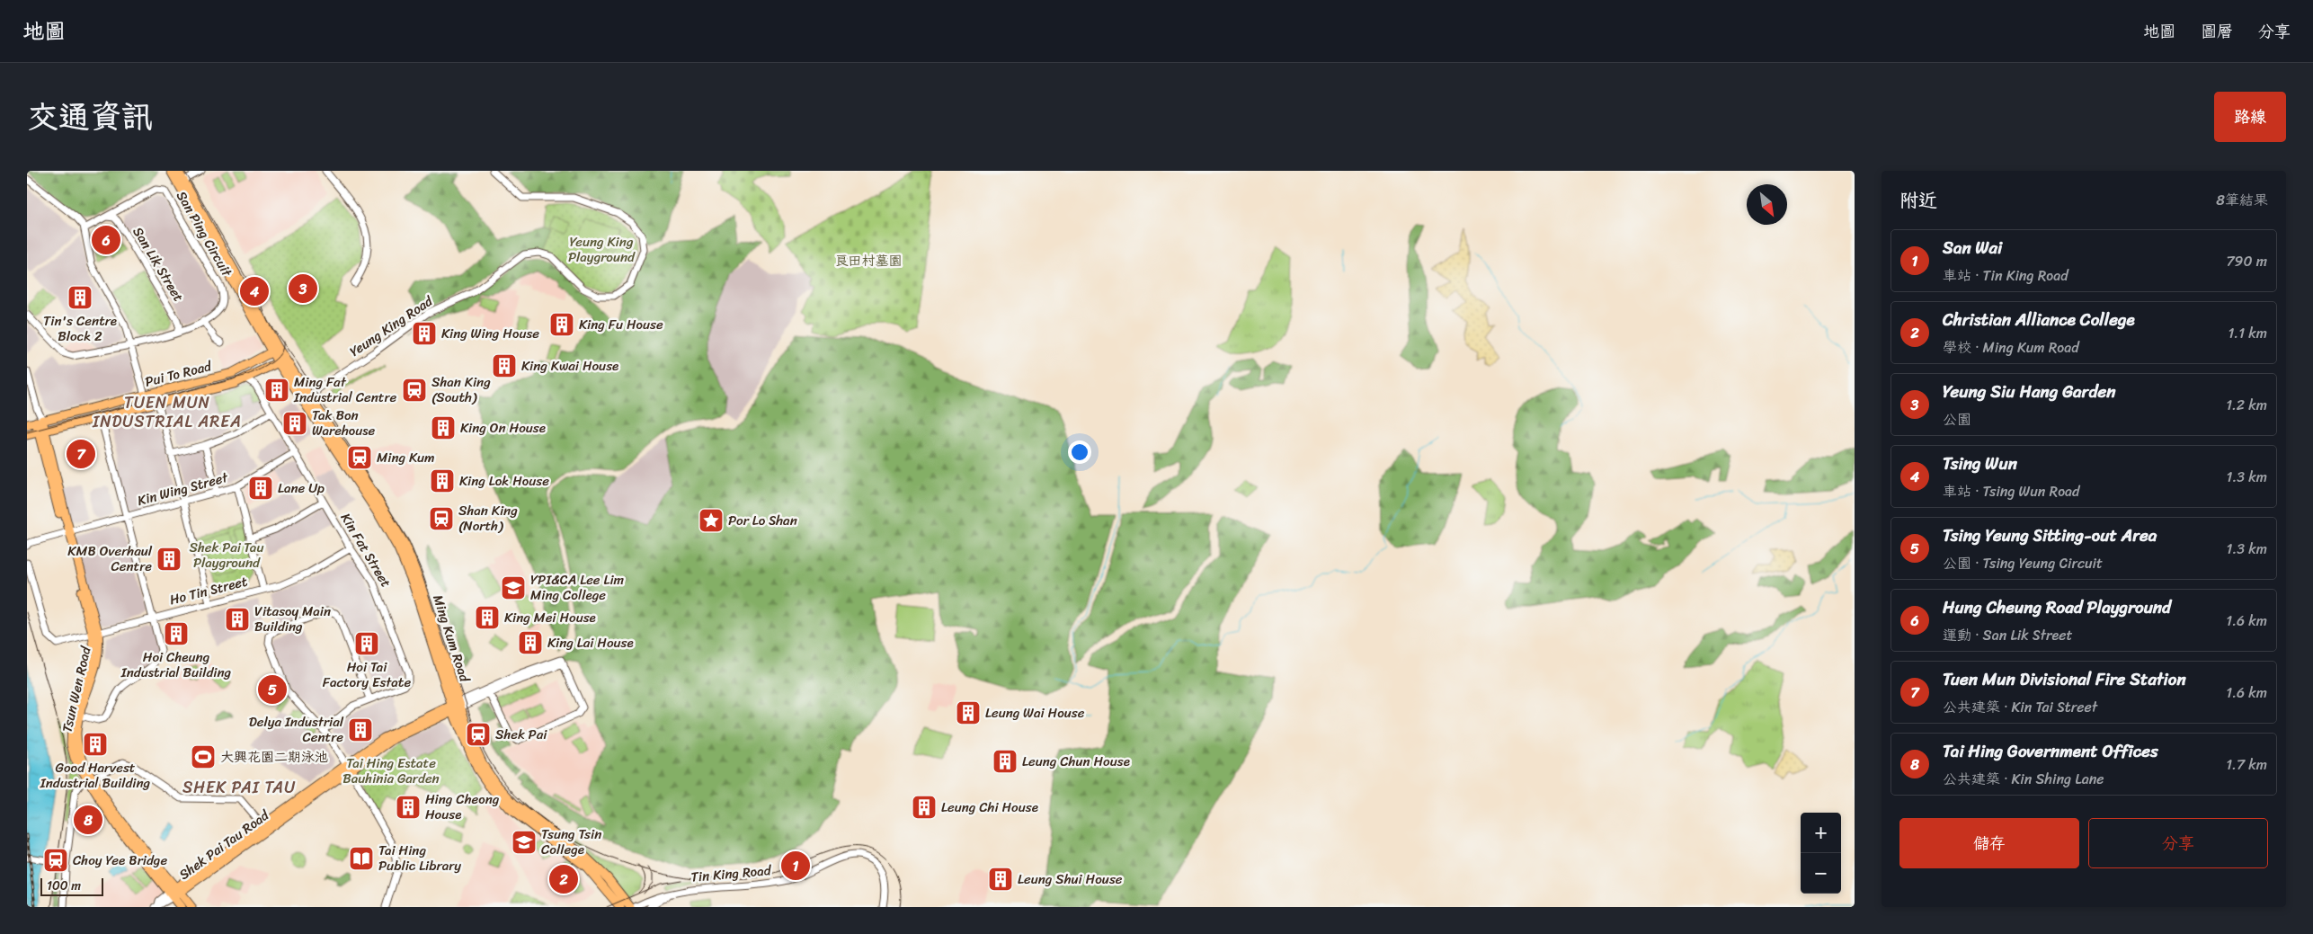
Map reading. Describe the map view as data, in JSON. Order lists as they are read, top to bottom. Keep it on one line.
{"streets":{"main road":["Pui To Road","Ming Kum Road","Tsun Wen Road","Shek Pai Tau Road"],"street":["San Ping Circuit","San Lik Street","Yeung King Road","Kin Wing Street","Kin Fat Street","Ho Tin Street","Tin King Road"]},"crossings":[["San Ping Circuit","San Lik Street"],["Pui To Road","Kin Fat Street"],["Pui To Road","Ming Kum Road"],["Pui To Road","Tsun Wen Road"],["Kin Wing Street","Kin Fat Street"],["Kin Wing Street","Tsun Wen Road"],["Kin Fat Street","Ho Tin Street"],["Ho Tin Street","Tsun Wen Road"],["Ming Kum Road","Shek Pai Tau Road"],["Tsun Wen Road","Shek Pai Tau Road"]],"districts":["TUEN MUN INDUSTRIAL AREA","SHEK PAI TAU"],"parks":["Yeung King Playground","良田村墓園","Shek Pai Tau Playground","Tai Hing Estate Bauhinia Garden"],"places":{"building":["Tin's Centre Block 2","King Fu House","King Wing House","King Kwai House","Ming Fat Industrial Centre","Tak Bon Warehouse","King On House","King Lok House","Lane Up","KMB Overhaul Centre","King Mei House","Vitasoy Main Building","Hoi Cheung Industrial Building","King Lai House","Hoi Tai Factory Estate","Leung Wai House","Delya Industrial Centre","Good Harvest Industrial Building","Leung Chun House","Hing Cheong House","Leung Chi House","Leung Shui House"],"station":["Shan King (South)","Ming Kum","Shan King (North)","Shek Pai","Choy Yee Bridge"],"place":["Por Lo Shan"],"school or university":["YPI&CA Lee Lim Ming College","Tsung Tsin College"],"sports":["大興花園二期泳池"],"library":["Tai Hing Public Library"]},"scale_bar":"100 m","north":"bottom right","page":{"header":"地圖","nav":["地圖","圖層","分享"],"title":"交通資訊","buttons":["路線",["儲存","分享"]],"heading":["附近","8筆結果"],"pins":["6","3","4","7","5","8","1","2"],"list":[{"mark":"1","name":"San Wai","note":"車站 · Tin King Road","value":"790 m"},{"mark":"2","name":"Christian Alliance College","note":"學校 · Ming Kum Road","value":"1.1 km"},{"mark":"3","name":"Yeung Siu Hang Garden","note":"公園","value":"1.2 km"},{"mark":"4","name":"Tsing Wun","note":"車站 · Tsing Wun Road","value":"1.3 km"},{"mark":"5","name":"Tsing Yeung Sitting-out Area","note":"公園 · Tsing Yeung Circuit","value":"1.3 km"},{"mark":"6","name":"Hung Cheung Road Playground","note":"運動 · San Lik Street","value":"1.6 km"},{"mark":"7","name":"Tuen Mun Divisional Fire Station","note":"公共建築 · Kin Tai Street","value":"1.6 km"},{"mark":"8","name":"Tai Hing Government Offices","note":"公共建築 · Kin Shing Lane","value":"1.7 km"}],"map_buttons":["+","−"],"scale":"100 m"}}
